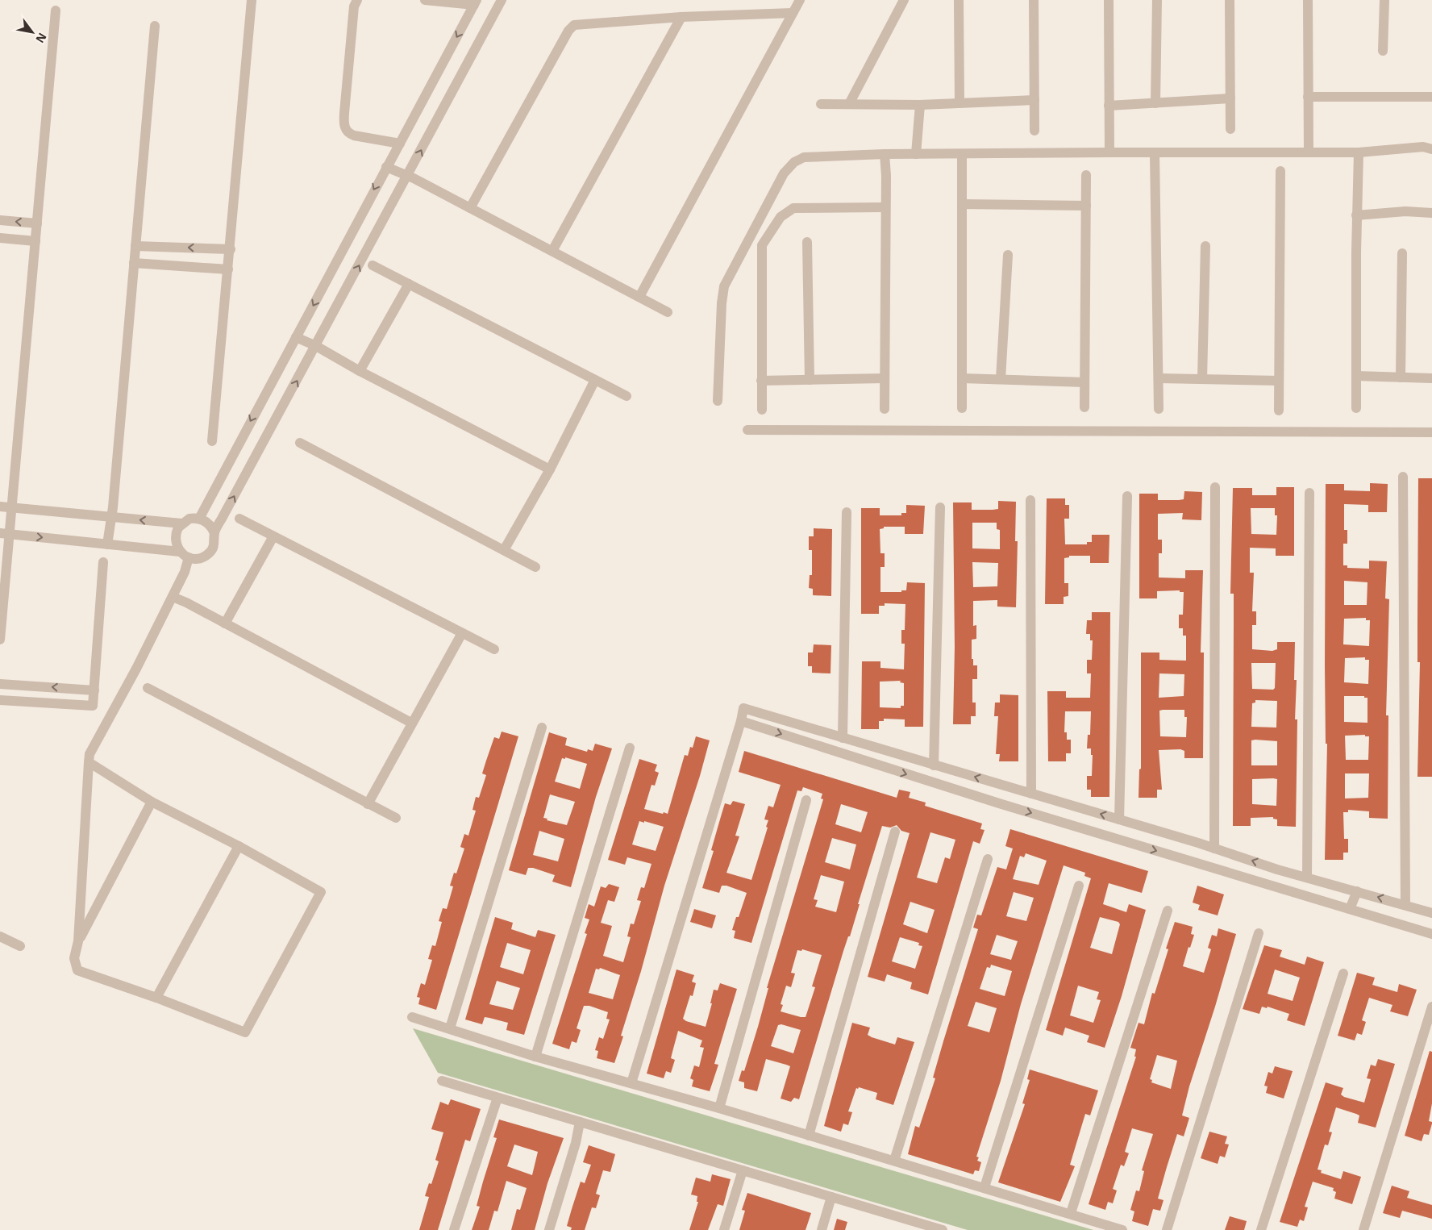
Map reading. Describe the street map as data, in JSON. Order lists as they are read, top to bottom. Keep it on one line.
{"north":"bottom right"}
